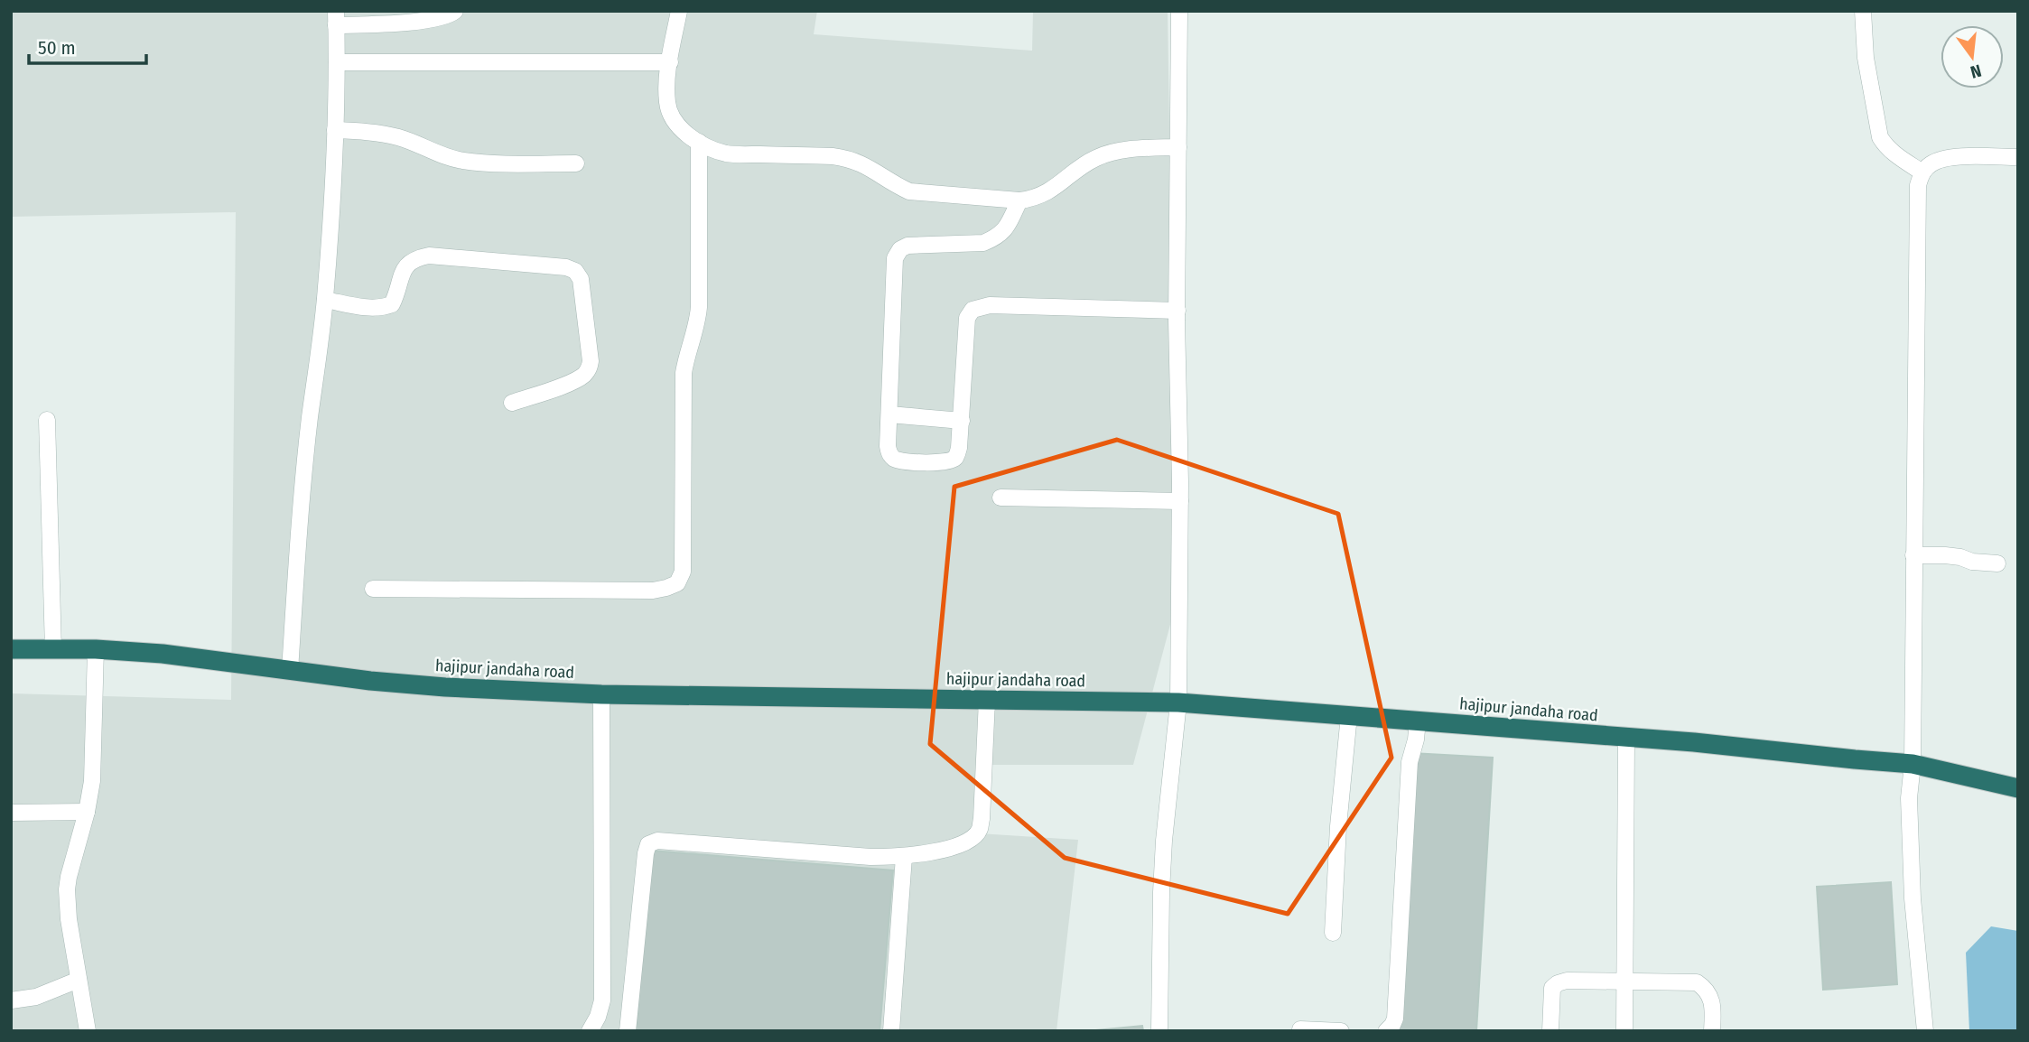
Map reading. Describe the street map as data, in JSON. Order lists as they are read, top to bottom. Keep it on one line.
{"streets":{"highway":["hajipur jandaha road"]},"scale_bar":"50 m","north":"bottom"}
